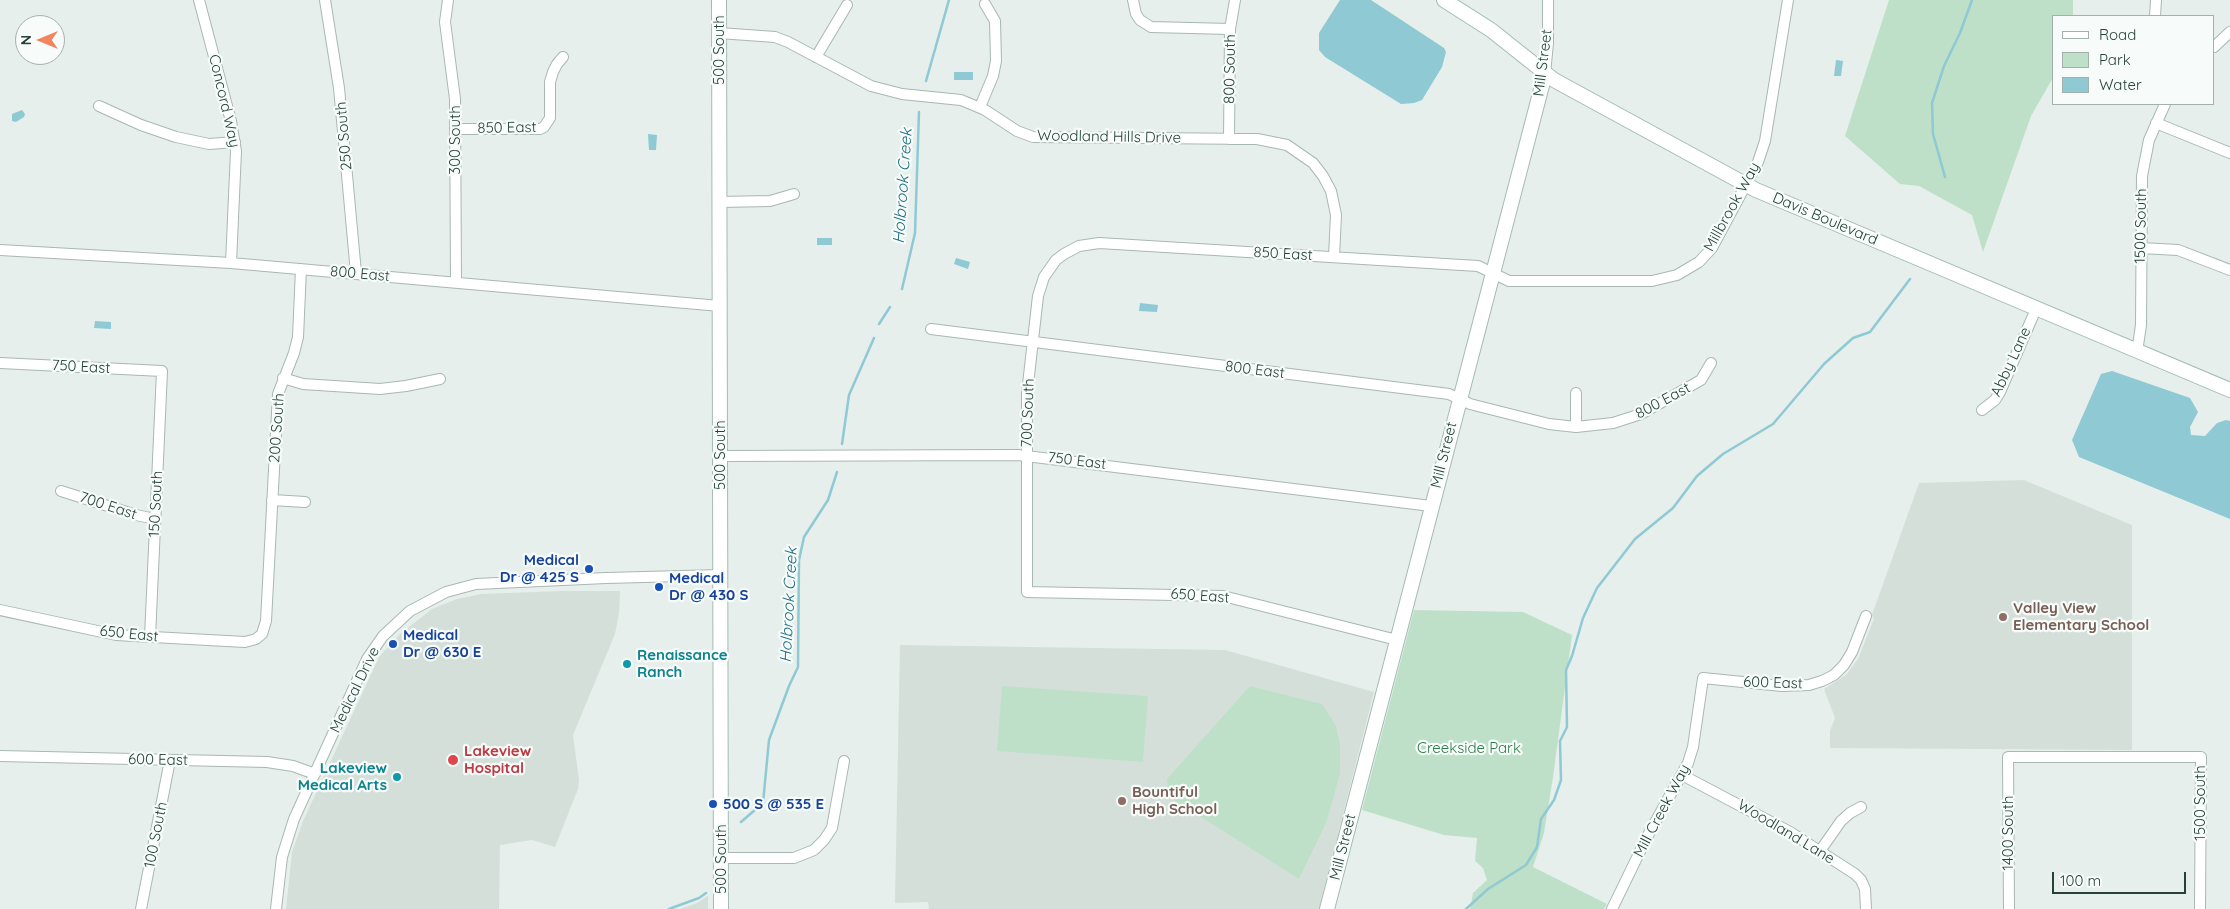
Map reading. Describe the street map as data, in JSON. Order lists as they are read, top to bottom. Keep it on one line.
{"streets":{"street":["500 South","Mill Street","800 South","Concord Way","850 East","250 South","Woodland Hills Drive","300 South","Millbrook Way","Davis Boulevard","1500 South","800 East","Abby Lane","750 East","700 South","200 South","150 South","700 East","650 East","600 East","Medical Drive","Mill Creek Way","Woodland Lane","1400 South","100 South"]},"crossings":[["500 South","Woodland Hills Drive"],["500 South","800 East"],["500 South","750 East"],["500 South","Medical Drive"],["Mill Street","850 East"],["Mill Street","Millbrook Way"],["Mill Street","Davis Boulevard"],["Mill Street","800 East"],["Mill Street","750 East"],["Mill Street","650 East"],["800 South","Woodland Hills Drive"],["Concord Way","800 East"],["850 East","Woodland Hills Drive"],["850 East","300 South"],["850 East","Millbrook Way"],["850 East","700 South"],["250 South","800 East"],["300 South","800 East"],["Millbrook Way","Davis Boulevard"],["Davis Boulevard","1500 South"],["Davis Boulevard","Abby Lane"],["1500 South","1400 South"],["800 East","700 South"],["800 East","200 South"],["750 East","700 South"],["750 East","150 South"],["700 South","650 East"],["200 South","650 East"],["150 South","700 East"],["150 South","650 East"],["600 East","Medical Drive"],["600 East","Mill Creek Way"],["600 East","100 South"],["Mill Creek Way","Woodland Lane"]],"water":["Holbrook Creek"],"parks":["Creekside Park"],"places":["Medical Dr @ 425 S","Medical Dr @ 430 S","Valley View Elementary School","Medical Dr @ 630 E","Renaissance Ranch","Lakeview Hospital","Lakeview Medical Arts","Bountiful High School","500 S @ 535 E"],"legend":["Road","Park","Water"],"scale_bar":"100 m","north":"left"}
